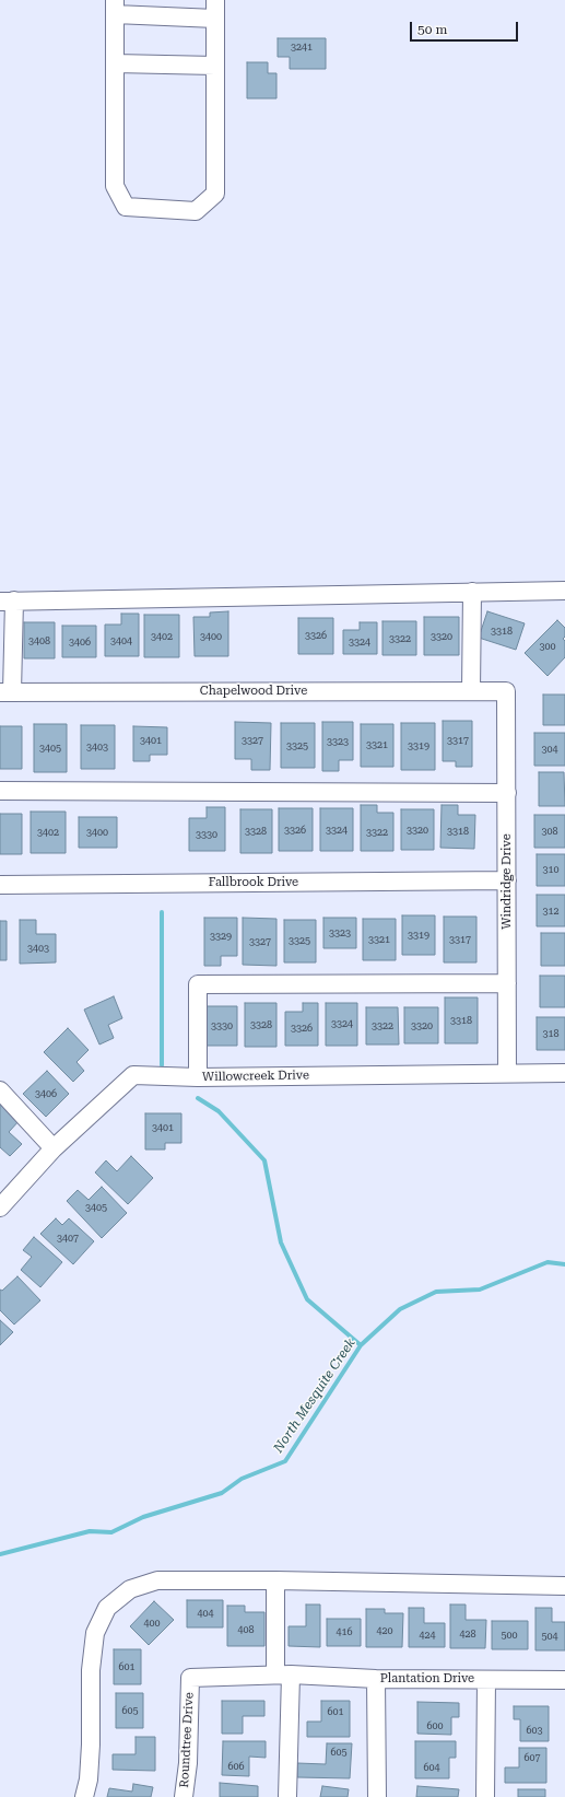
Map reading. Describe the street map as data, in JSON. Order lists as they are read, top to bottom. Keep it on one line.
{"streets":{"street":["Chapelwood Drive","Windridge Drive","Fallbrook Drive","Willowcreek Drive","Plantation Drive","Roundtree Drive"]},"crossings":[["Chapelwood Drive","Windridge Drive"],["Windridge Drive","Fallbrook Drive"],["Windridge Drive","Willowcreek Drive"],["Plantation Drive","Roundtree Drive"]],"water":["North Mesquite Creek"],"house_numbers":["3241","3318","3326","3402","3400","3320","3322","3408","3404","3406","3324","300","3401","3327","3317","3323","3321","3325","3319","3403","3405","304","3326","3324","3320","3328","3318","308","3402","3400","3322","3330","310","312","3323","3319","3329","3321","3317","3325","3327","3403","3318","3324","3328","3330","3322","3320","3326","318","3406","3401","3405","3407","404","400","408","420","416","428","424","500","504","601","605","601","600","603","605","607","606","604"],"scale_bar":"50 m"}
